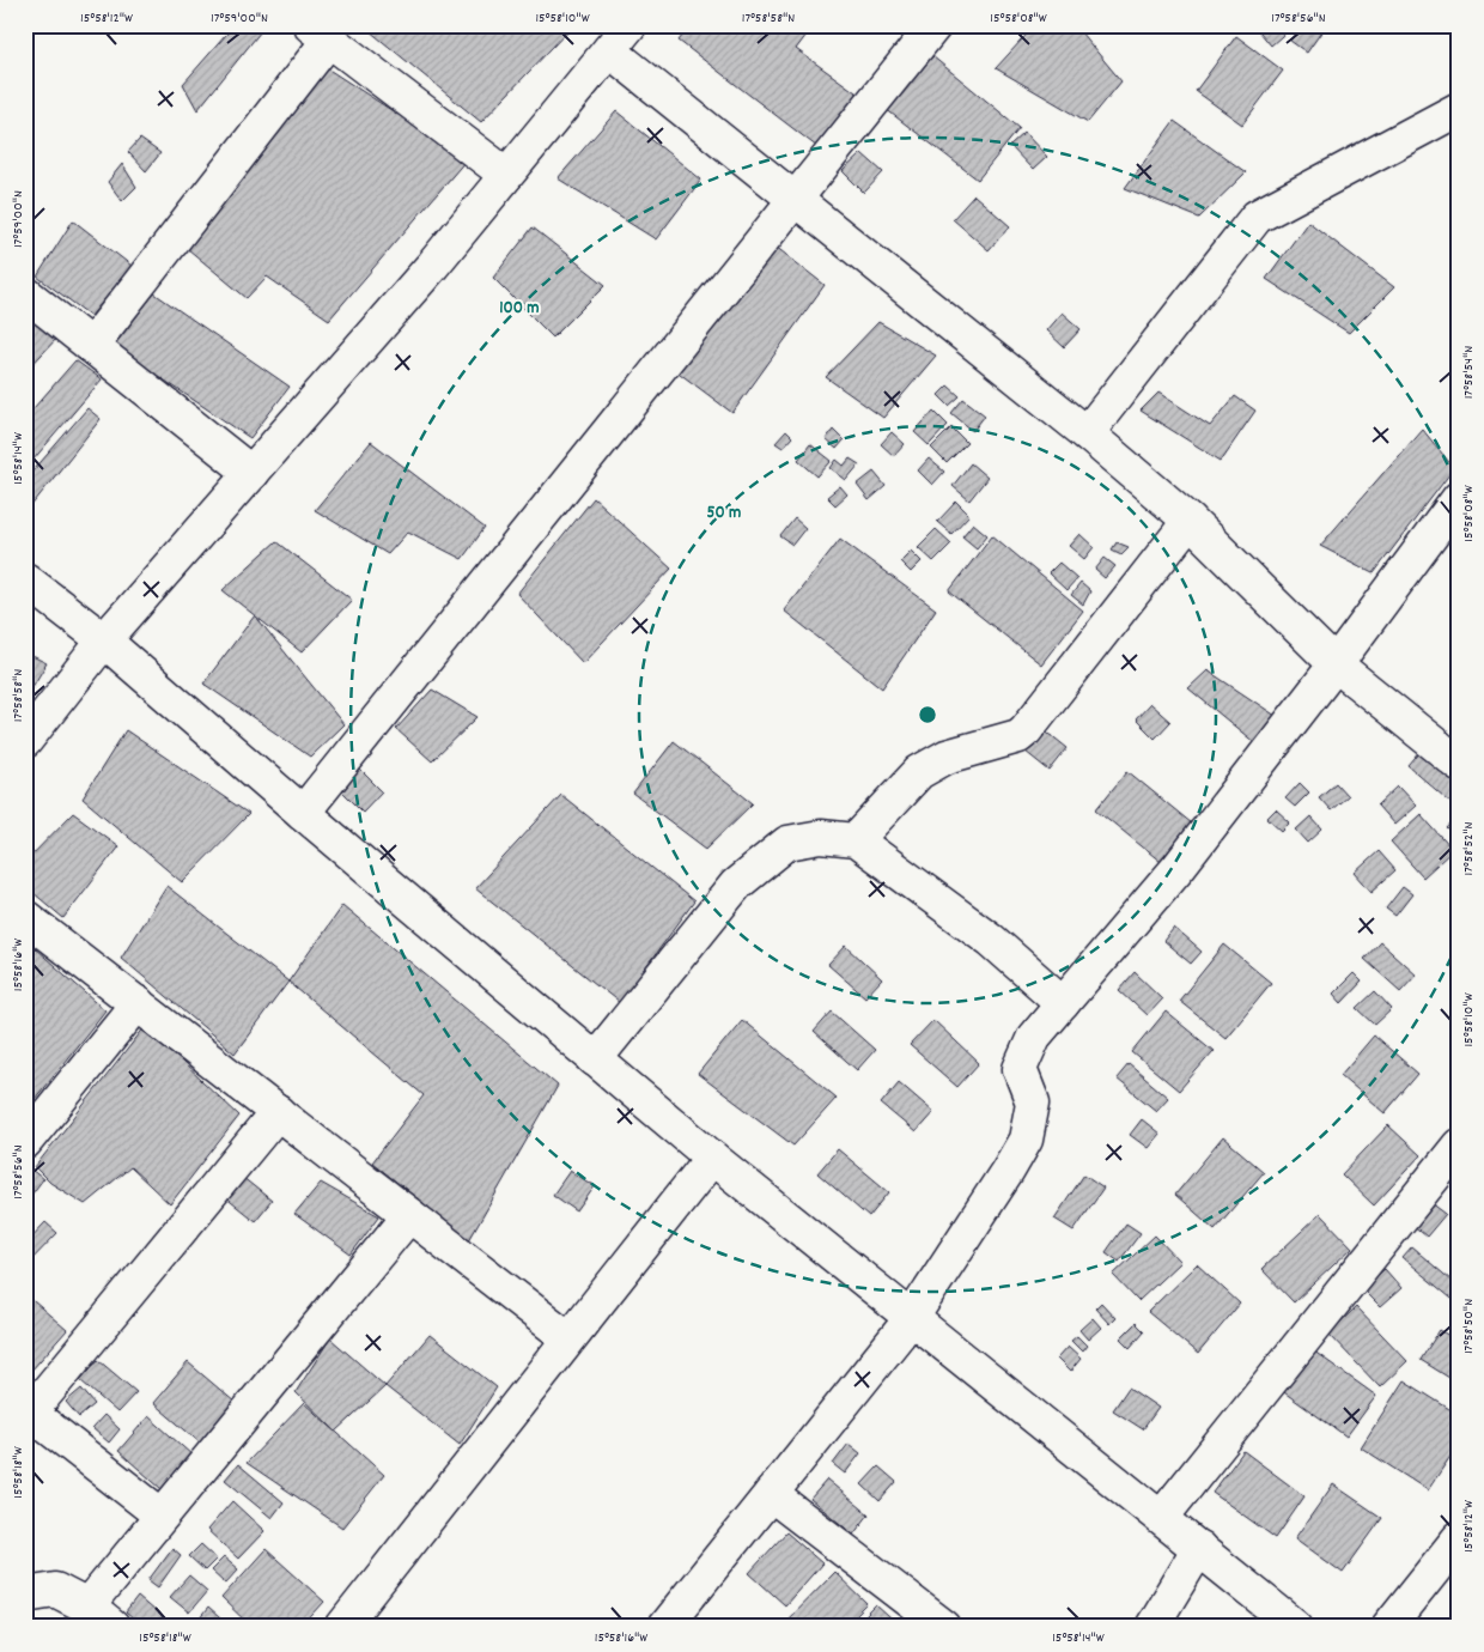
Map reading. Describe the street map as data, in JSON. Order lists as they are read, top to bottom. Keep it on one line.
{"coordinates":["15°58'12\"W","17°59'00\"N","15°58'10\"W","17°58'58\"N","15°58'08\"W","17°58'56\"N","17°58'54\"N","15°58'14\"W","17°58'52\"N","15°58'16\"W","17°58'50\"N","15°58'18\"W"],"rings":["100 m","50 m"]}
